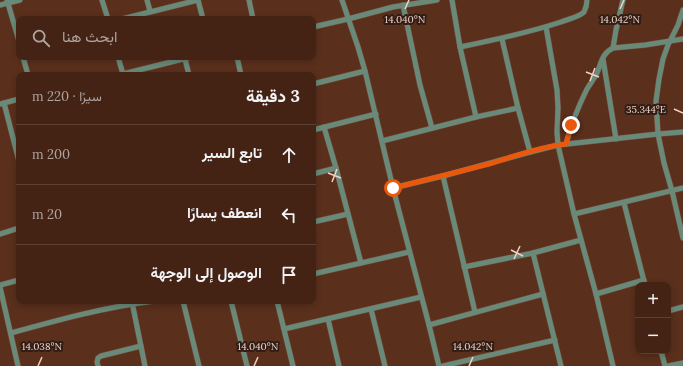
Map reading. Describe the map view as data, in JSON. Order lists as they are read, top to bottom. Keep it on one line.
{"page":{"search":"ابحث هنا","heading":["3 دقيقة","سيرًا · 220 m"],"list":[["تابع السير","200 m"],["انعطف يسارًا","20 m"],"الوصول إلى الوجهة"],"map_buttons":["+","−"]},"coordinates":["14.040°N","14.042°N","35.344°E","14.038°N"]}
